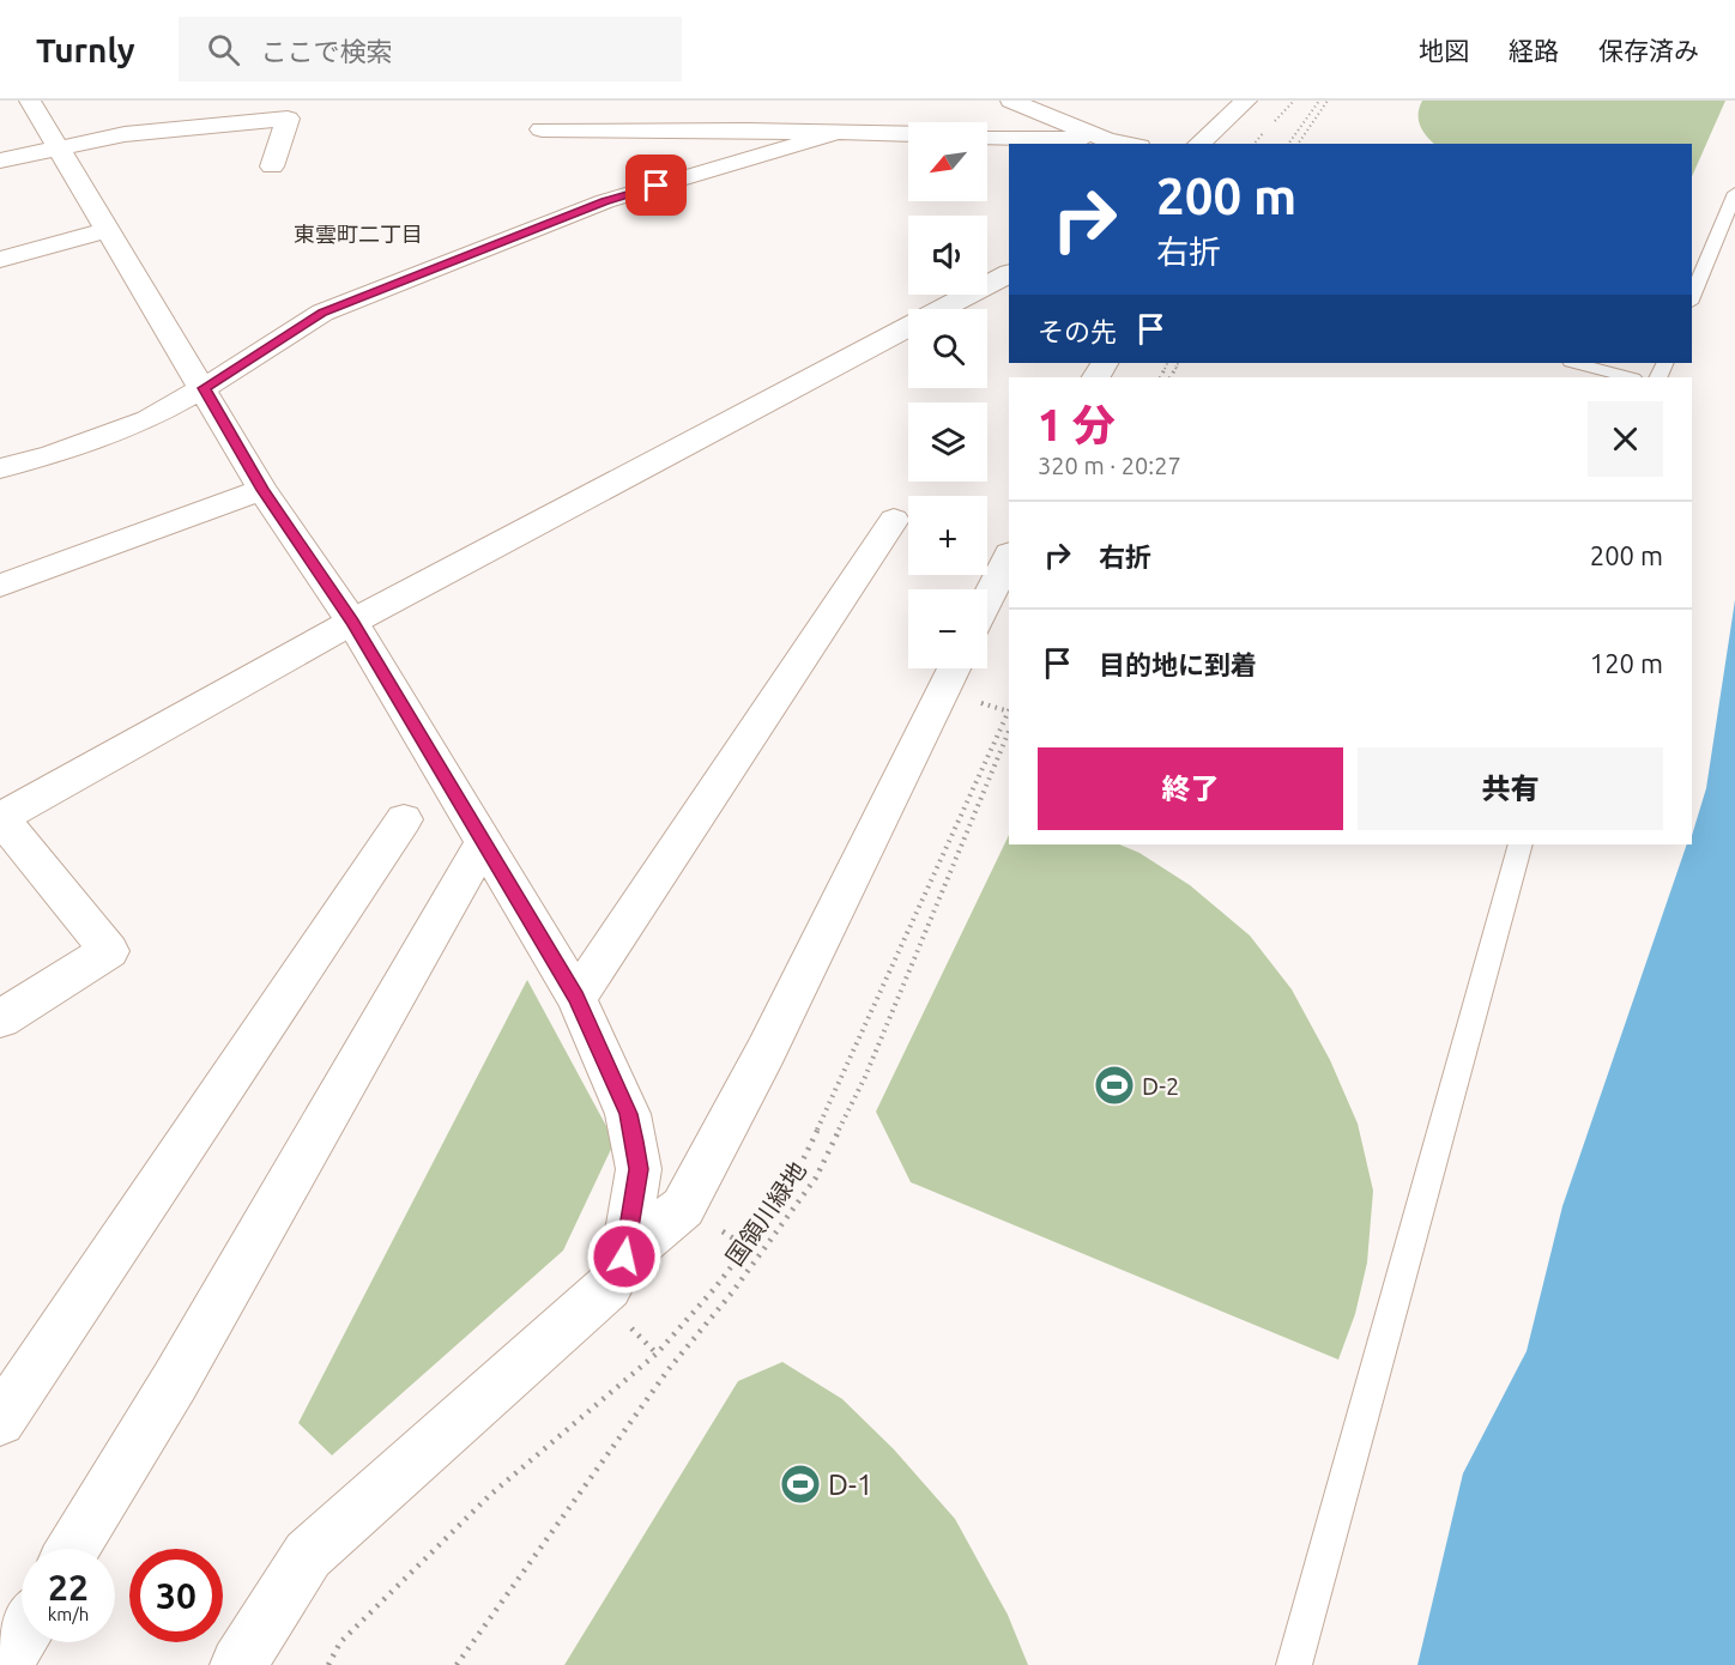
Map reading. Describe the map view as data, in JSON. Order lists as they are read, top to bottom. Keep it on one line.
{"streets":{"path":["国領川緑地"]},"districts":["東雲町二丁目"],"places":{"sports":["D-2","D-1"]},"north":"bottom left","page":{"header":"Turnly","search":"ここで検索","nav":["地図","経路","保存済み"],"map_buttons":["+","−"],"turn":["200 m","右折"],"then":"その先","heading":["1 分","320 m · 20:27"],"list":[{"name":"右折","value":"200 m"},{"name":"目的地に到着","value":"120 m"}],"buttons":["終了","共有"],"speed":"22 km/h","limit":"30"}}
